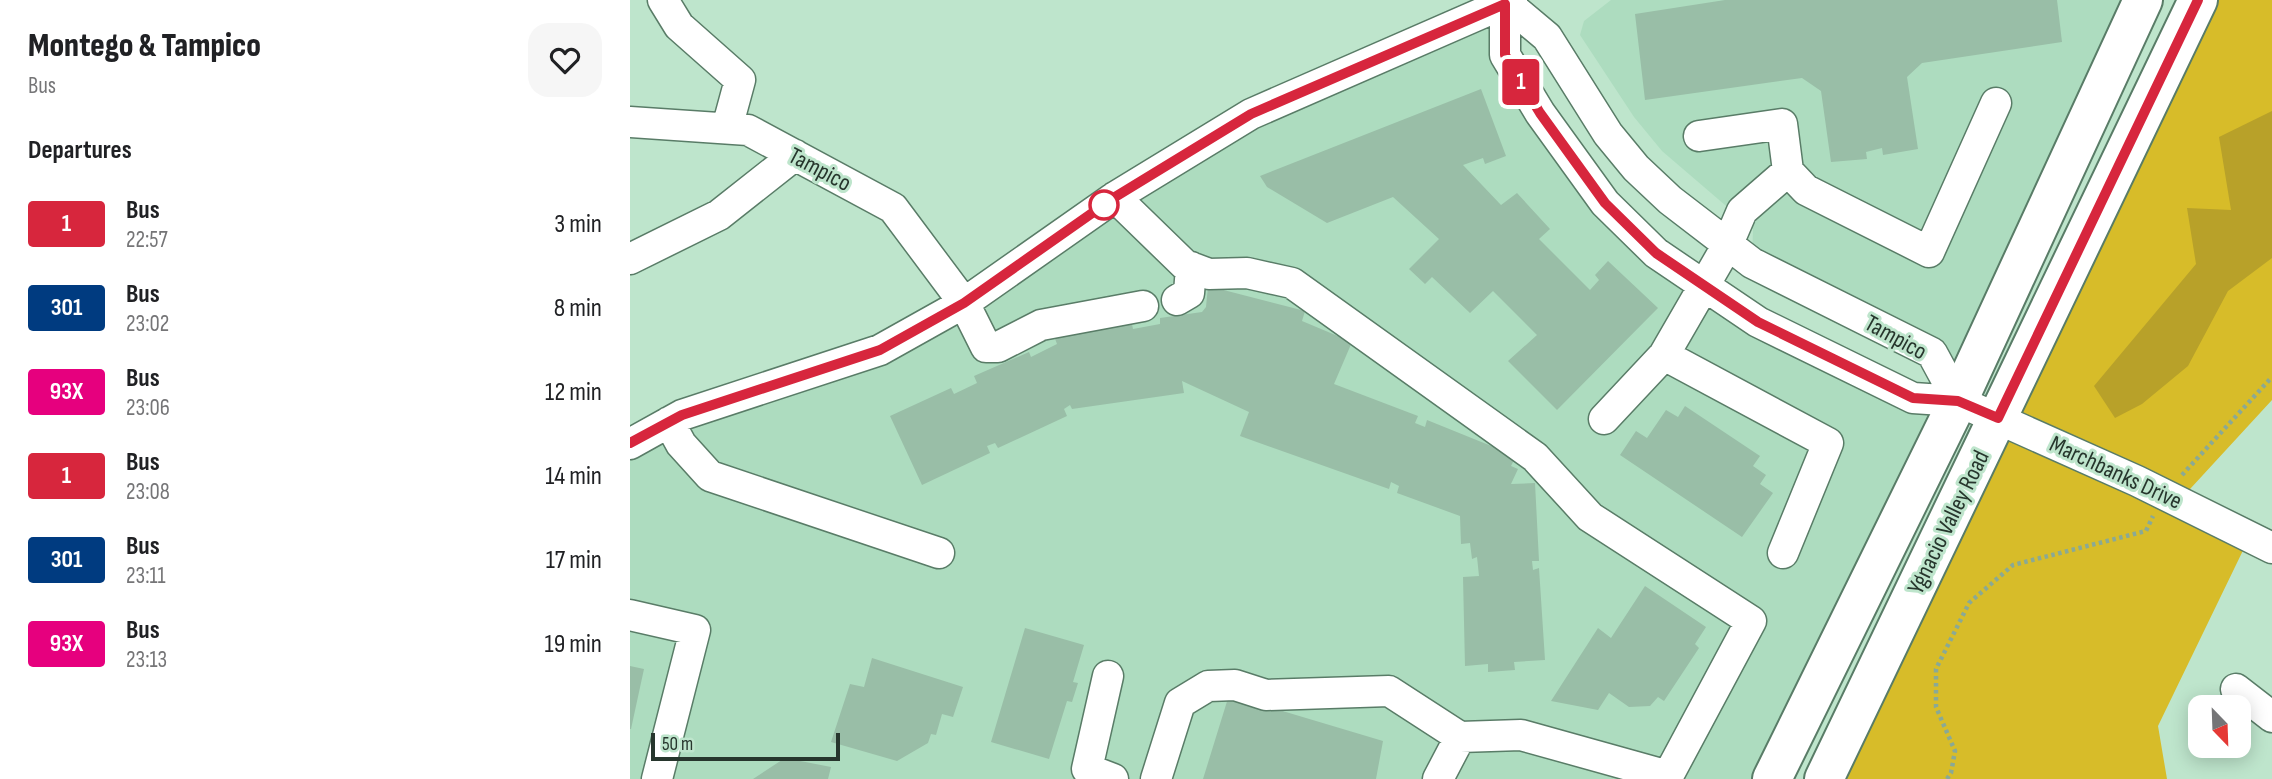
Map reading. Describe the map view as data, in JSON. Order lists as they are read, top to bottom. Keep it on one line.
{"streets":{"highway":["Ygnacio Valley Road"],"street":["Tampico","Marchbanks Drive"]},"crossings":[["Tampico","Marchbanks Drive"],["Tampico","Ygnacio Valley Road"],["Marchbanks Drive","Ygnacio Valley Road"]],"lines":["bus line 1"],"scale_bar":"50 m","north":"bottom right","page":{"heading":[["Montego & Tampico","Bus"],"Departures"],"on_map":"1","list":[{"mark":"1","name":"Bus","note":"22:57","value":"3 min"},{"mark":"301","name":"Bus","note":"23:02","value":"8 min"},{"mark":"93X","name":"Bus","note":"23:06","value":"12 min"},{"mark":"1","name":"Bus","note":"23:08","value":"14 min"},{"mark":"301","name":"Bus","note":"23:11","value":"17 min"},{"mark":"93X","name":"Bus","note":"23:13","value":"19 min"}],"scale":"50 m"}}
